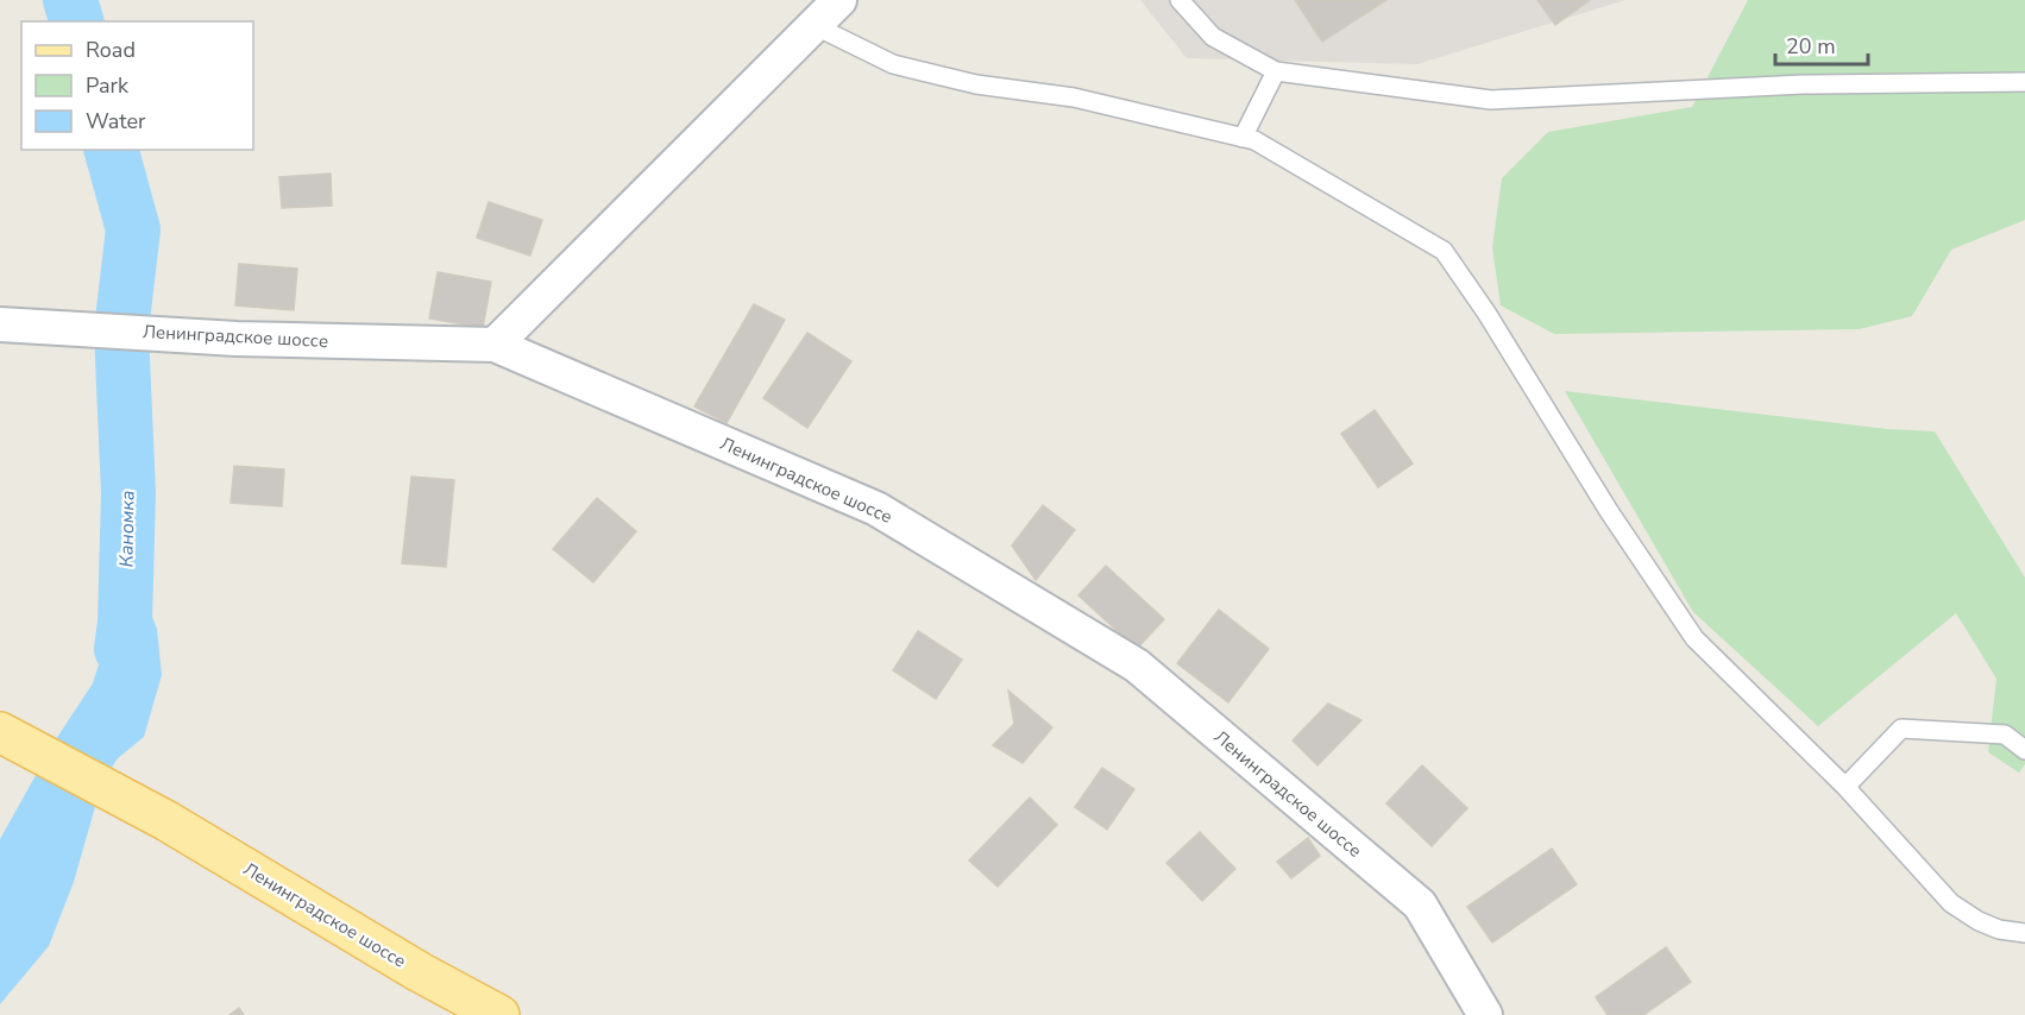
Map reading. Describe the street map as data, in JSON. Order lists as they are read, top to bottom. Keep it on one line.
{"streets":{"main road":["Ленинградское шоссе"]},"water":["Каномка"],"legend":["Road","Park","Water"],"scale_bar":"20 m"}
